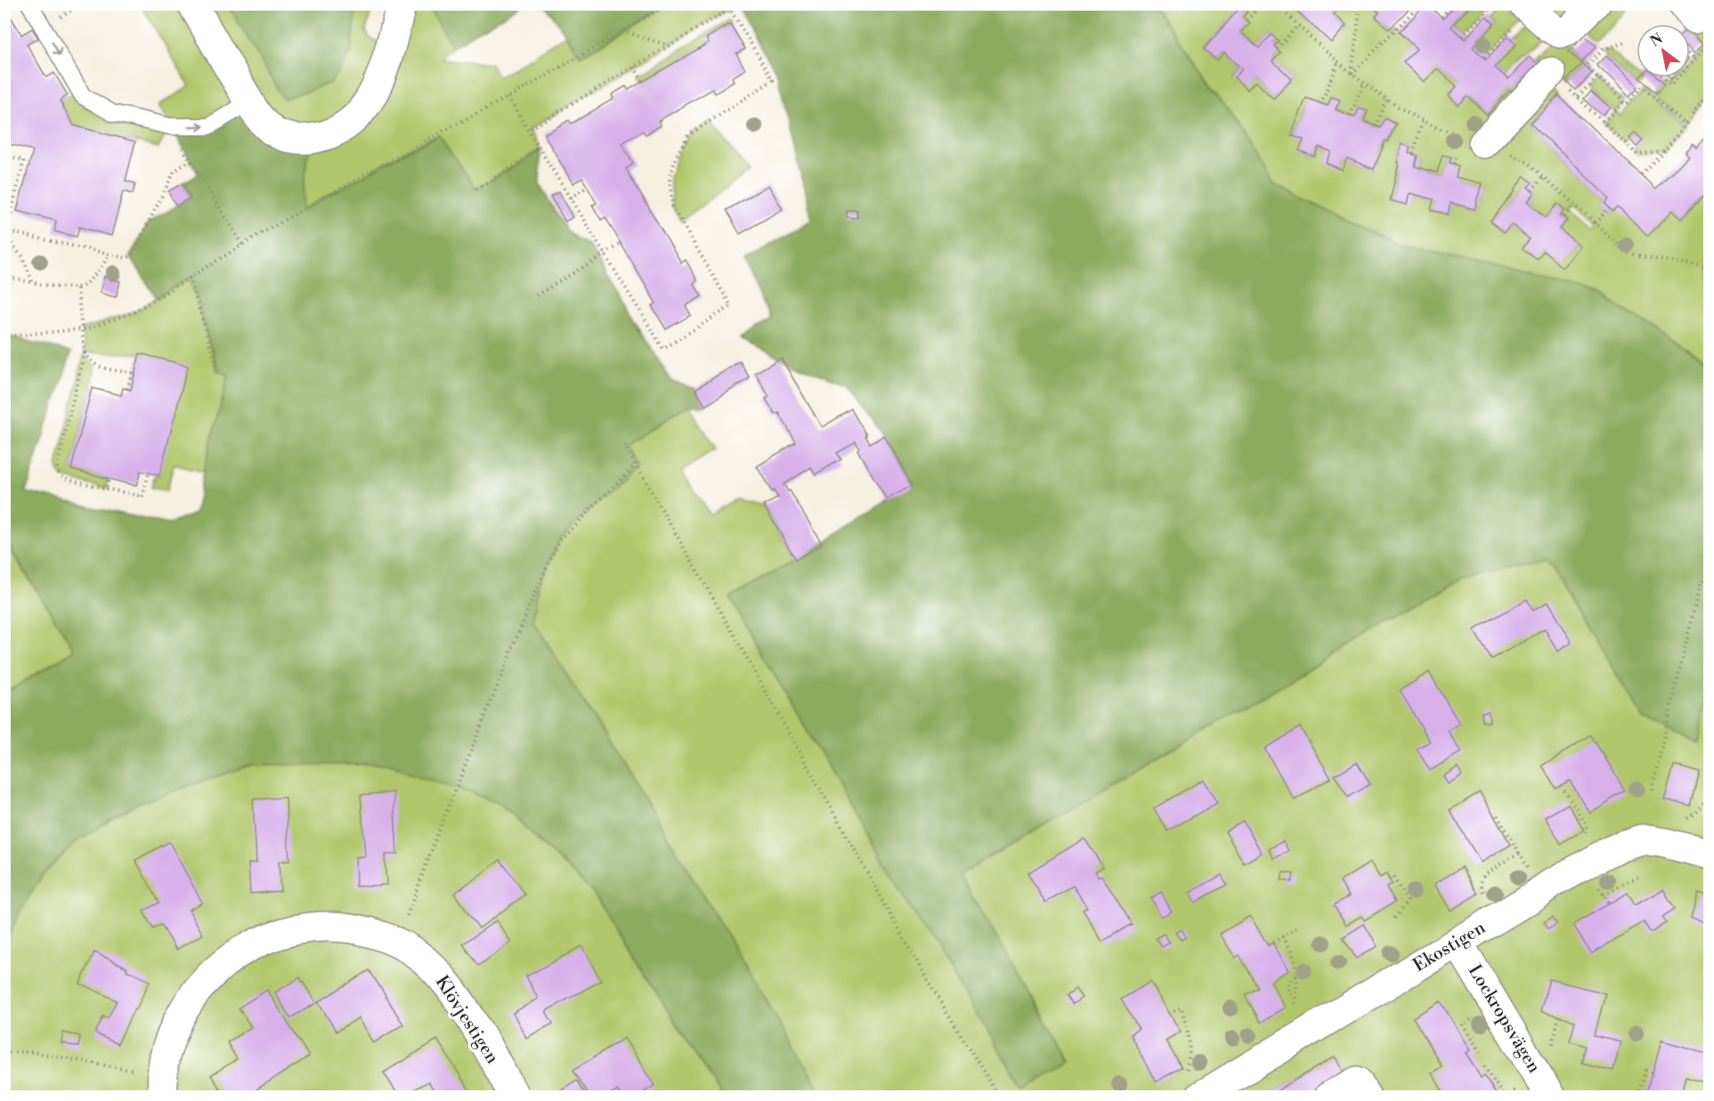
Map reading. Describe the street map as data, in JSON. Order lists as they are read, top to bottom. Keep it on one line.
{"streets":{"street":["Ekostigen","Lockropsvägen","Klövjestigen"]},"crossings":[["Ekostigen","Lockropsvägen"]],"north":"top left"}
